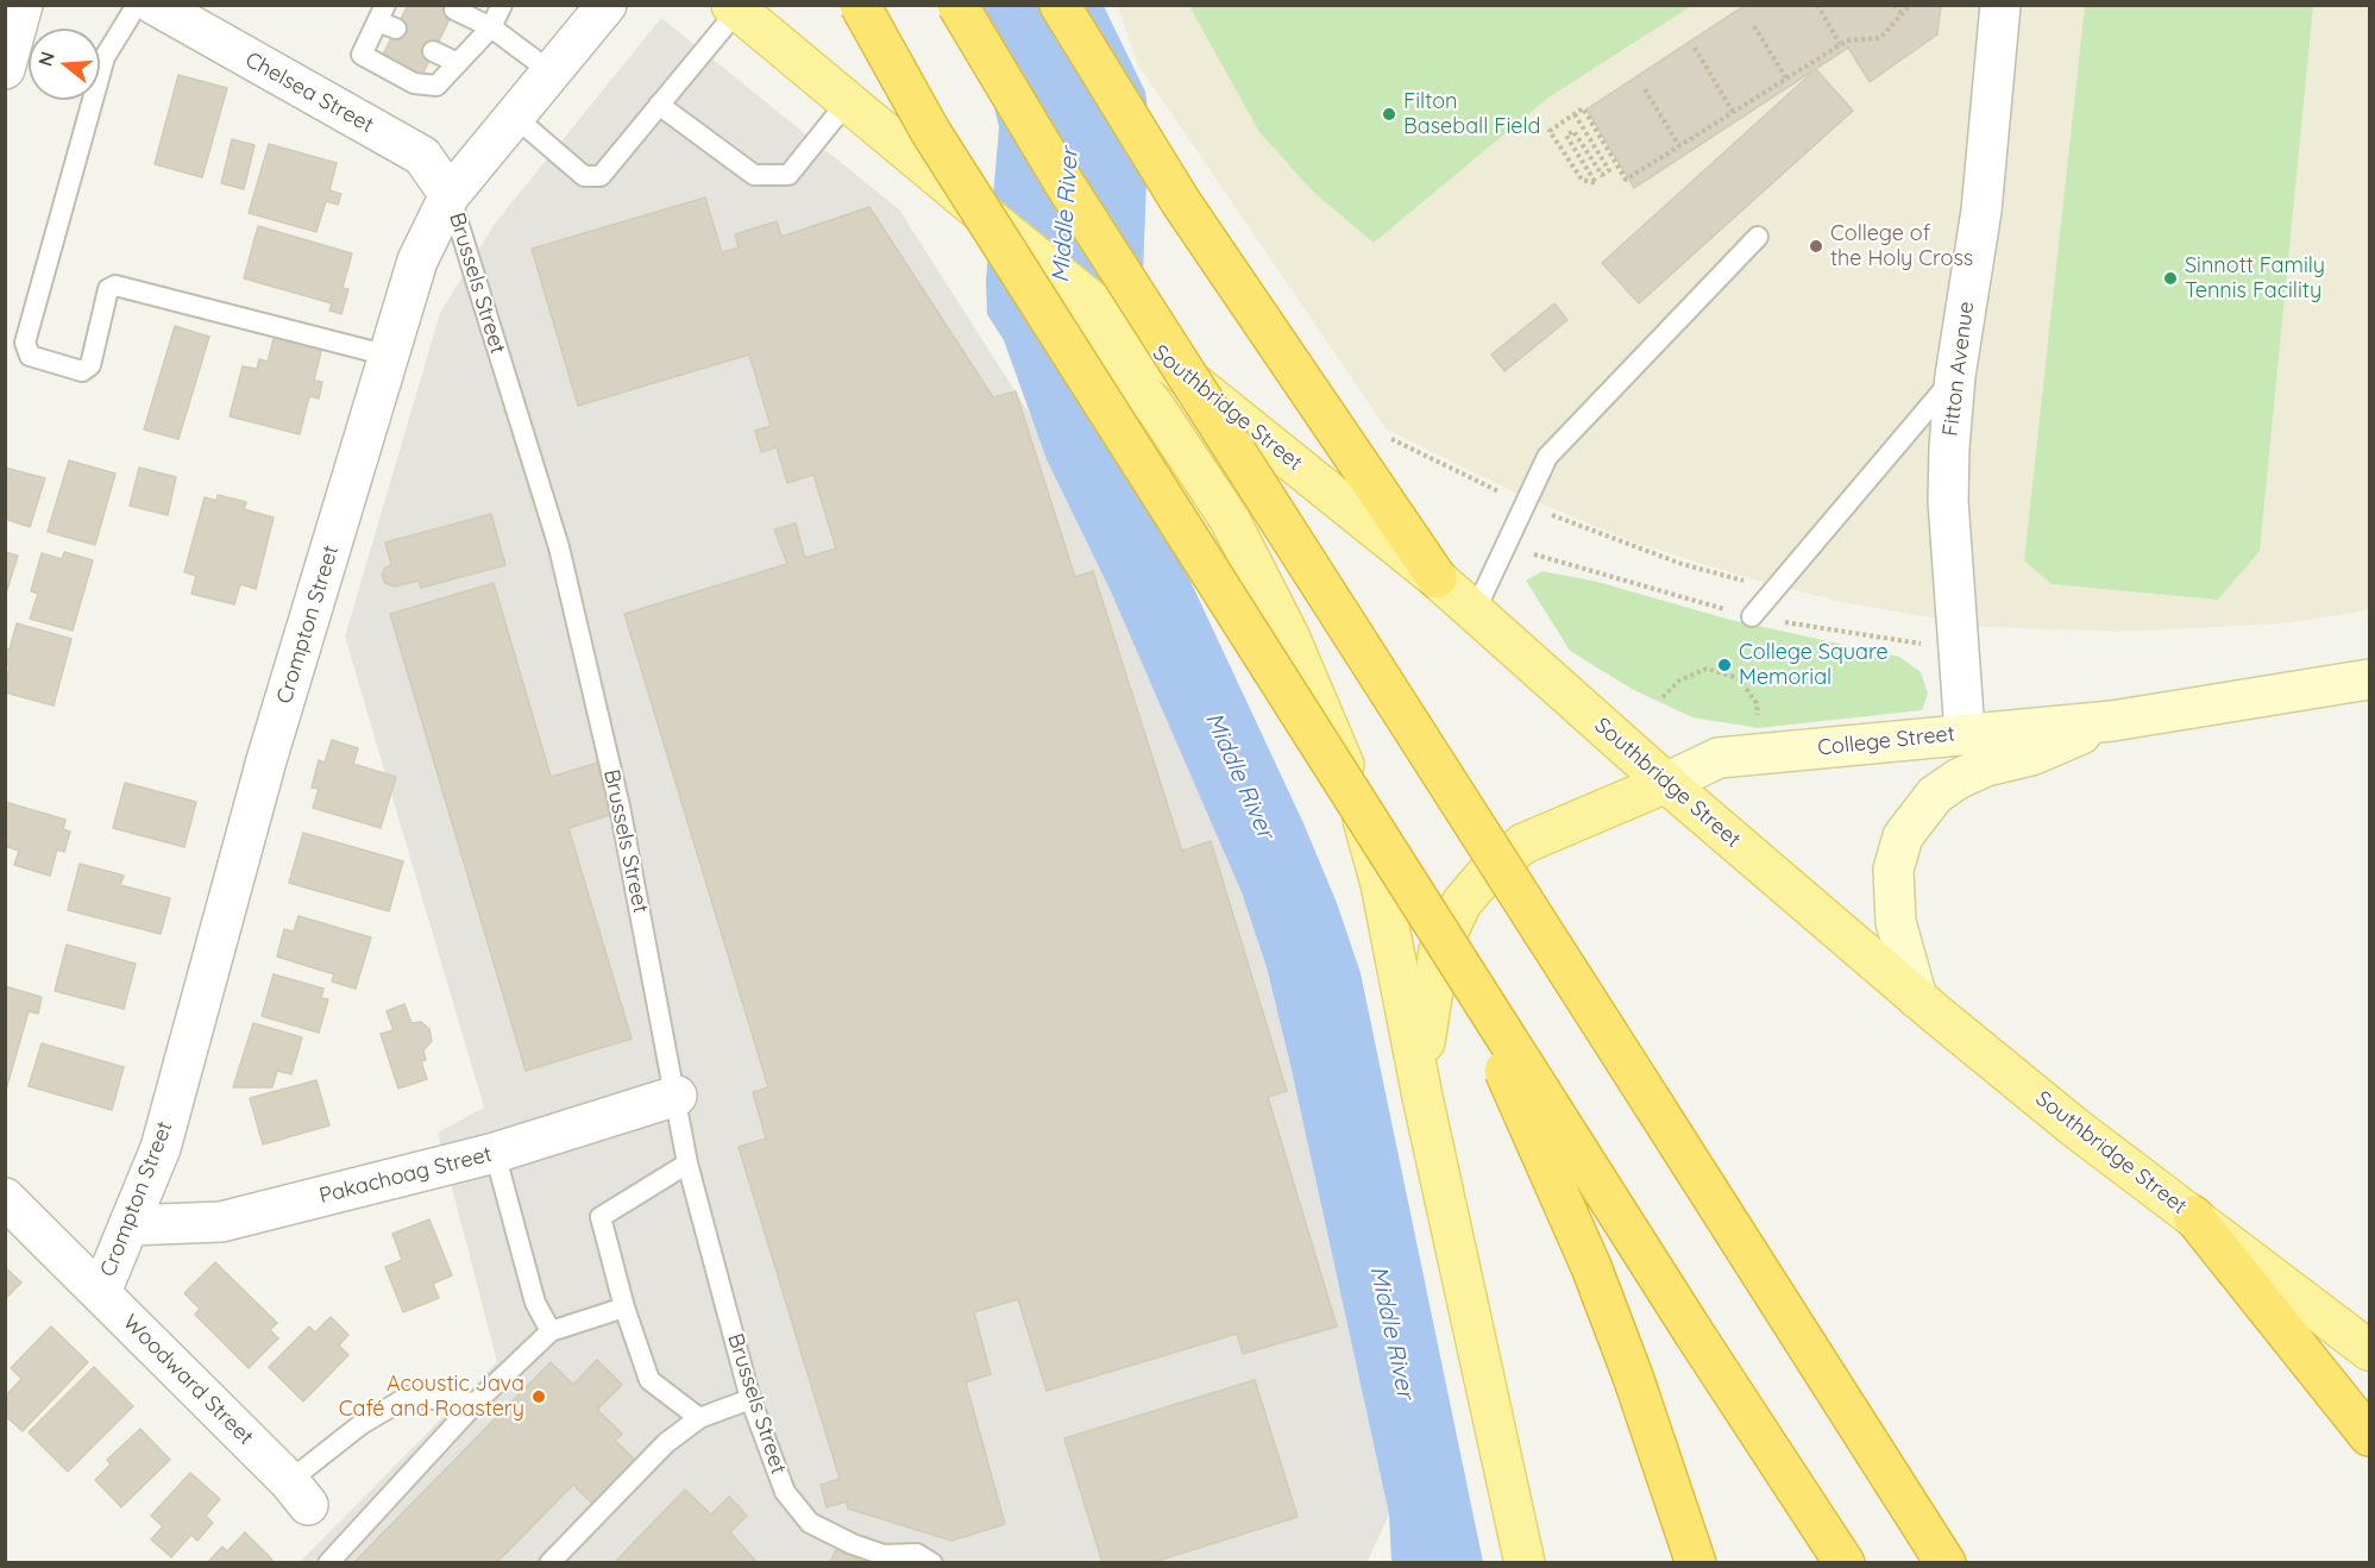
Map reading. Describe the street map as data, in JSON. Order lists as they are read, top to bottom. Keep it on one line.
{"streets":{"main road":["Southbridge Street"],"street":["Chelsea Street","Fitton Avenue","Crompton Street","College Street","Pakachoag Street","Woodward Street"],"lane":["Brussels Street"]},"crossings":[["Chelsea Street","Brussels Street"],["Chelsea Street","Crompton Street"],["Brussels Street","Crompton Street"],["Brussels Street","Pakachoag Street"],["Fitton Avenue","College Street"],["Southbridge Street","College Street"],["Crompton Street","Pakachoag Street"],["Crompton Street","Woodward Street"]],"water":["Middle River"],"places":["Filton Baseball Field","College of the Holy Cross","Sinnott Family Tennis Facility","College Square Memorial","Acoustic Java Café and Roastery"],"north":"left"}
